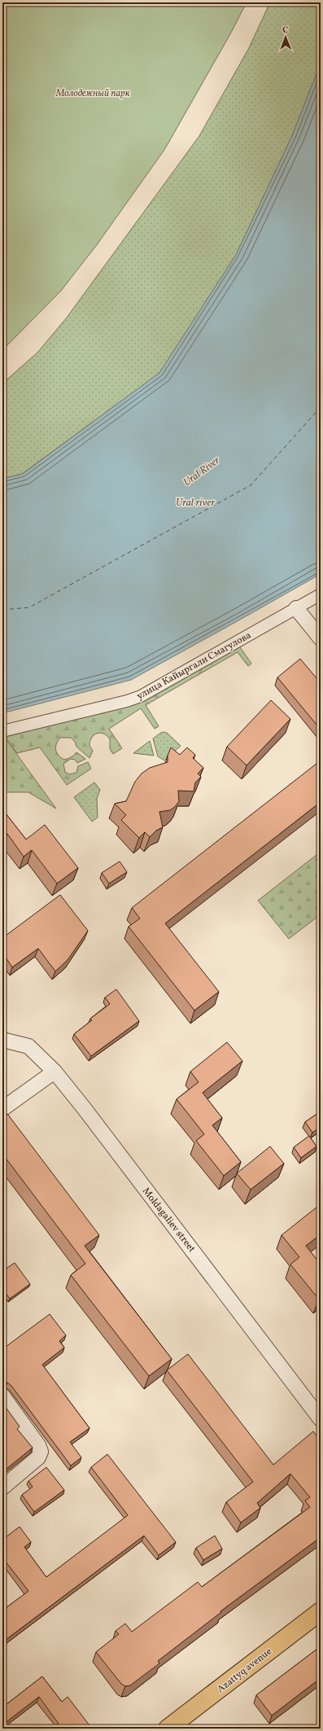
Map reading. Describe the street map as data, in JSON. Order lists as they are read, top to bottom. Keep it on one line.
{"streets":{"main road":["Azattyq avenue"],"street":["улица Кайыргали Смагулова","Moldagaliev street"]},"water":["Ural River","Ural river"],"parks":["Молодежный парк"],"north":"top"}
